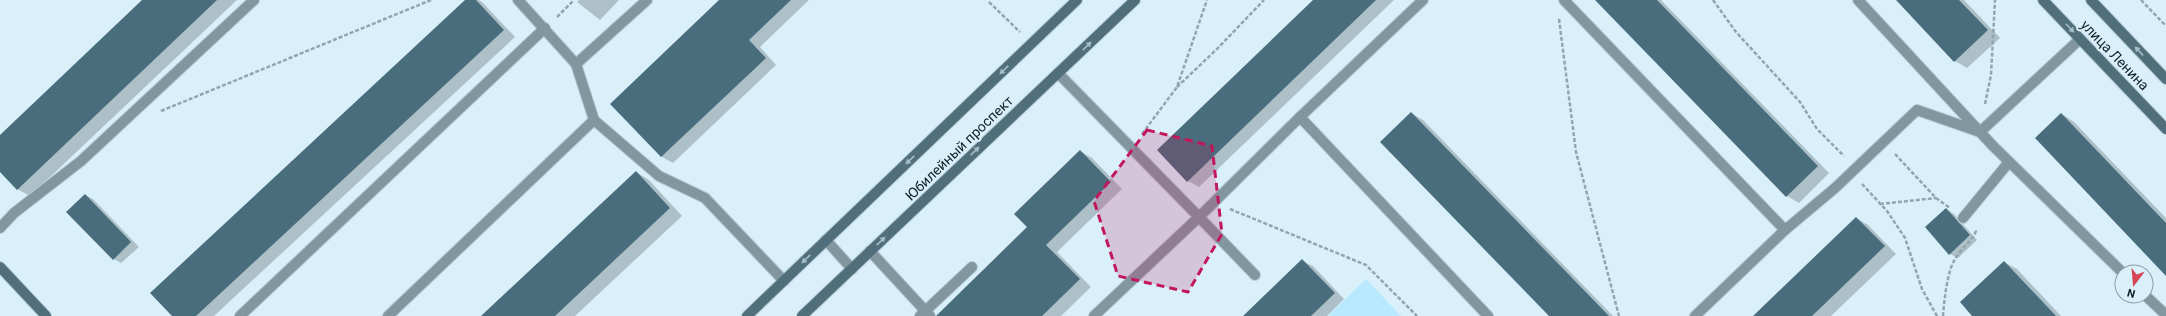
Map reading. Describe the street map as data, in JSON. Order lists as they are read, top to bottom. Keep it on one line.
{"streets":{"main road":["улица Ленина","Юбилейный проспект"]},"north":"bottom"}
